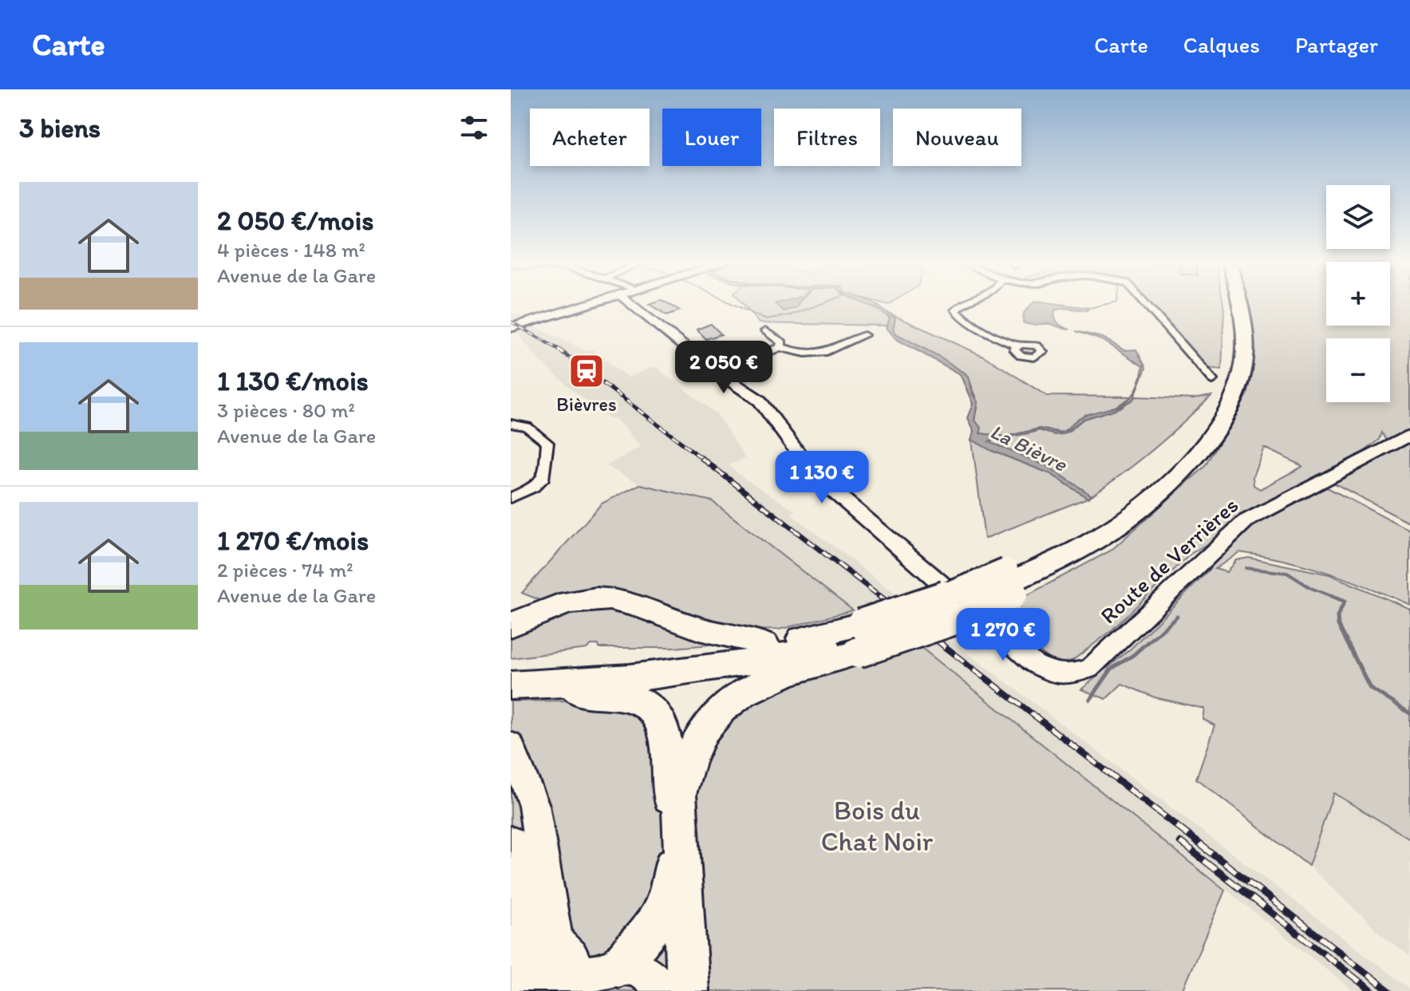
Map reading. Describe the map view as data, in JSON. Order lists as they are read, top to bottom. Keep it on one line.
{"streets":{"street":["Route de Verrières"]},"water":["La Bièvre"],"parks":["Bois du Chat Noir"],"places":{"station":["Bièvres"]},"page":{"header":"Carte","nav":["Carte","Calques","Partager"],"heading":"3 biens","chip":["Acheter","Louer","Filtres","Nouveau"],"list":[{"name":"2 050 €/mois","note":"4 pièces · 148 m² · Avenue de la Gare"},{"name":"1 130 €/mois","note":"3 pièces · 80 m² · Avenue de la Gare"},{"name":"1 270 €/mois","note":"2 pièces · 74 m² · Avenue de la Gare"}],"map_buttons":["+","−"],"price":["2 050 €","1 130 €","1 270 €"]}}
